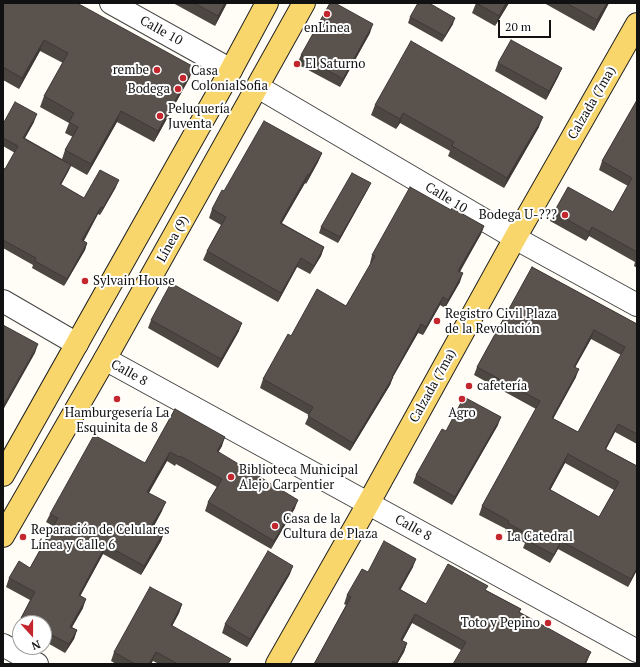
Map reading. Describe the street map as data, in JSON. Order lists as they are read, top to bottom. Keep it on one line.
{"streets":{"main road":["Calzada (7ma)","Línea (9)"],"street":["Calle 10","Calle 8"]},"crossings":[["Calle 10","Calzada (7ma)"],["Calle 10","Línea (9)"],["Calzada (7ma)","Calle 8"],["Línea (9)","Calle 8"]],"places":["enLinea","El Saturno","rembe","Casa ColonialSofia","Bodega","Peluquería Juventa","Bodega U-???","Sylvain House","Registro Civil Plaza de la Revolución","cafetería","Hamburgesería La Esquinita de 8","Agro","Biblioteca Municipal Alejo Carpentier","Casa de la Cultura de Plaza","Reparación de Celulares Línea y Calle 6","La Catedral","Toto y Pepino"],"scale_bar":"20 m","north":"bottom"}
